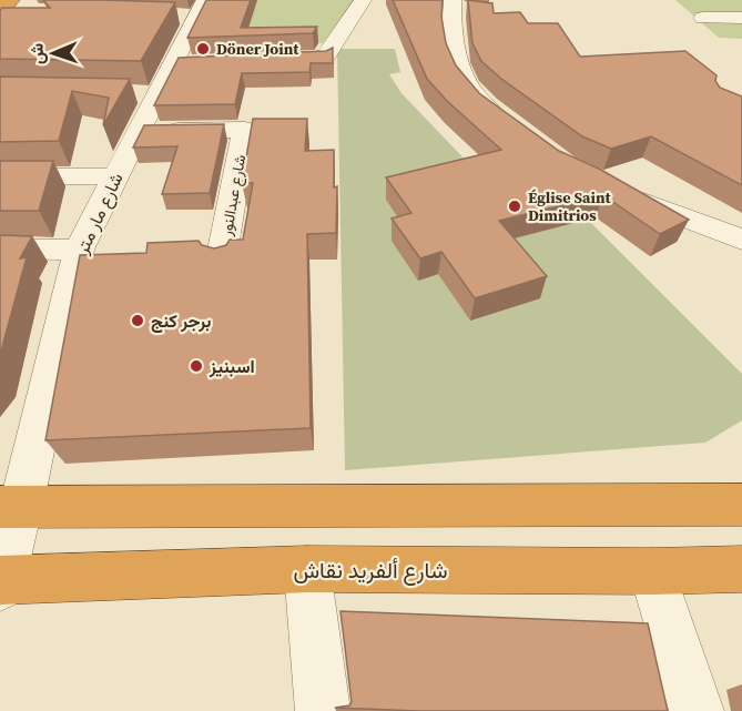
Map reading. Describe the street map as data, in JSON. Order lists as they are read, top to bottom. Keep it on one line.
{"streets":{"highway":["شارع ألفريد نقاش"],"street":["شارع عبدالنور","شارع مار متر"]},"crossings":[["شارع عبدالنور","شارع مار متر"],["شارع مار متر","شارع ألفريد نقاش"]],"places":["Döner Joint","Église Saint Dimitrios","برجر كنج","اسبنيز"],"north":"left"}
